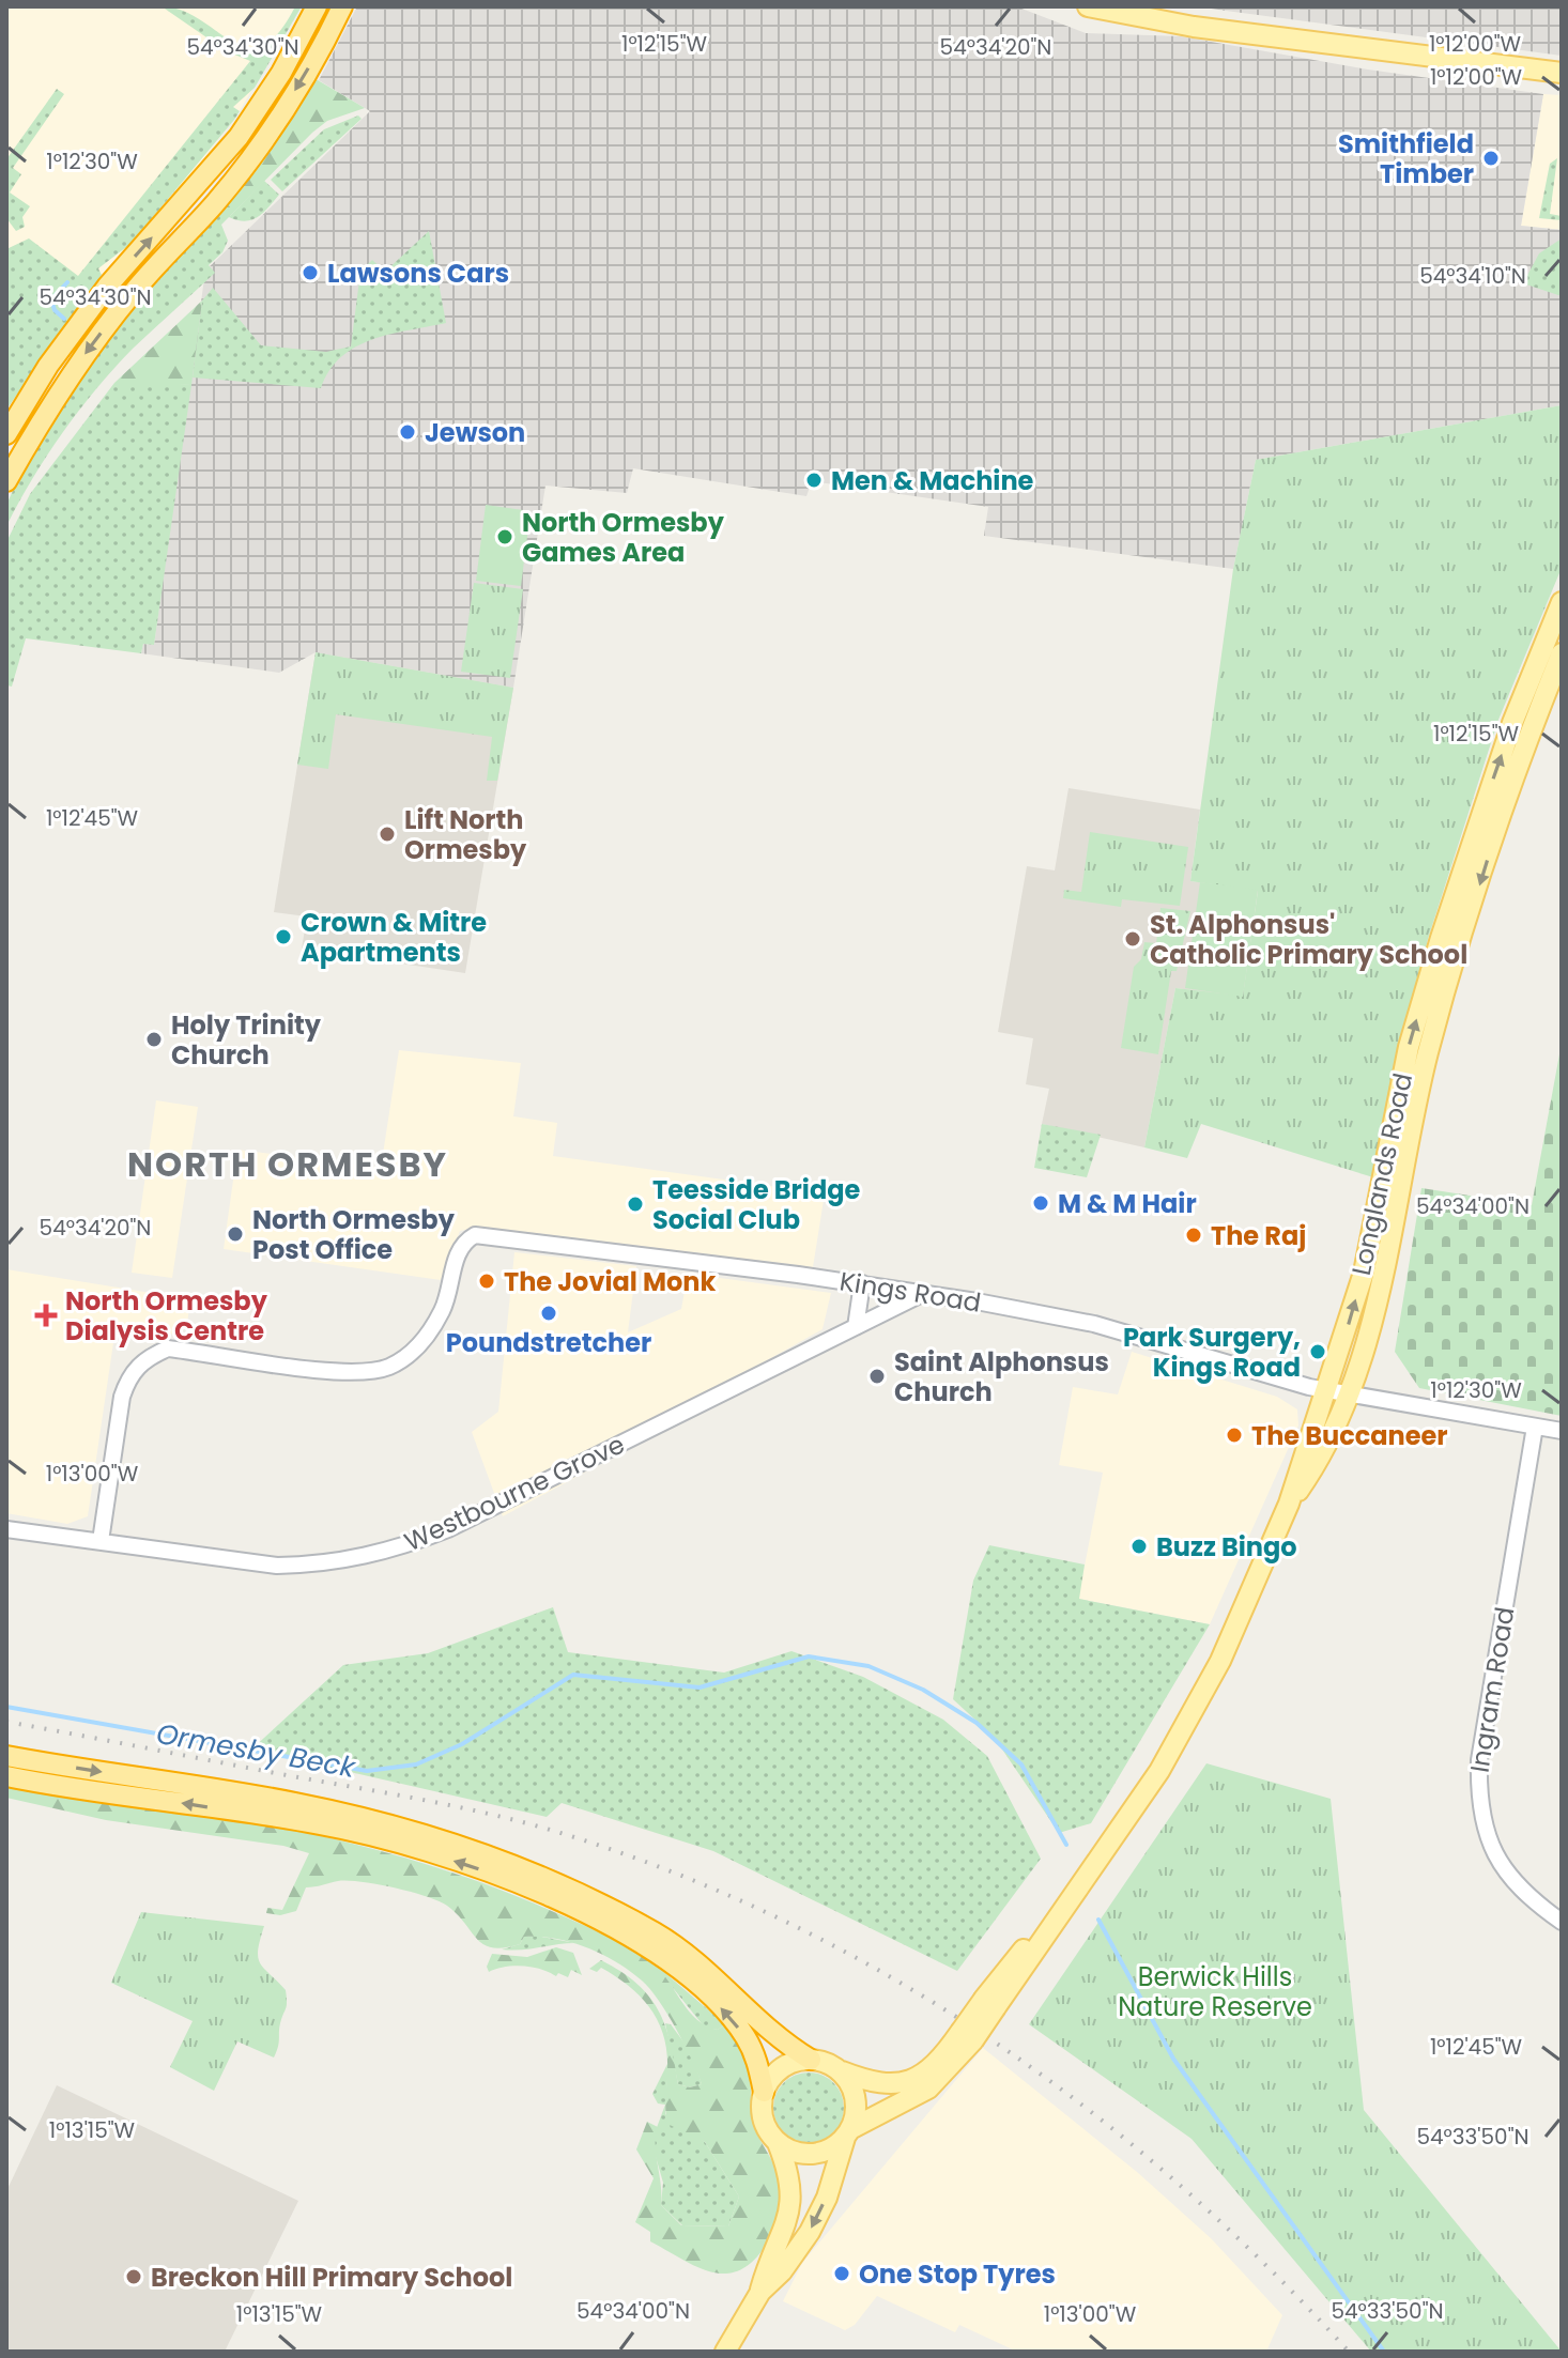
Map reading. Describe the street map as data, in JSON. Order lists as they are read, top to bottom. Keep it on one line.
{"streets":{"main road":["Longlands Road"],"street":["Kings Road","Westbourne Grove","Ingram Road"]},"crossings":[["Longlands Road","Kings Road"],["Kings Road","Westbourne Grove"],["Kings Road","Ingram Road"]],"districts":["NORTH ORMESBY"],"water":["Ormesby Beck"],"parks":["Berwick Hills Nature Reserve"],"places":{"other":["Smithfield Timber","Lawsons Cars","Jewson","Men & Machine","North Ormesby Games Area","Lift North Ormesby","Crown & Mitre Apartments","St. Alphonsus' Catholic Primary School","Holy Trinity Church","M & M Hair","Teesside Bridge Social Club","North Ormesby Post Office","The Raj","The Jovial Monk","Poundstretcher","Park Surgery, Kings Road","Saint Alphonsus Church","The Buccaneer","Buzz Bingo","One Stop Tyres","Breckon Hill Primary School"],"health":["North Ormesby Dialysis Centre"]},"coordinates":["1°12'15\"W","1°12'00\"W","54°34'30\"N","54°34'20\"N","1°12'30\"W","54°34'10\"N","1°12'45\"W","54°34'00\"N","1°13'00\"W","1°13'15\"W","54°33'50\"N"]}
